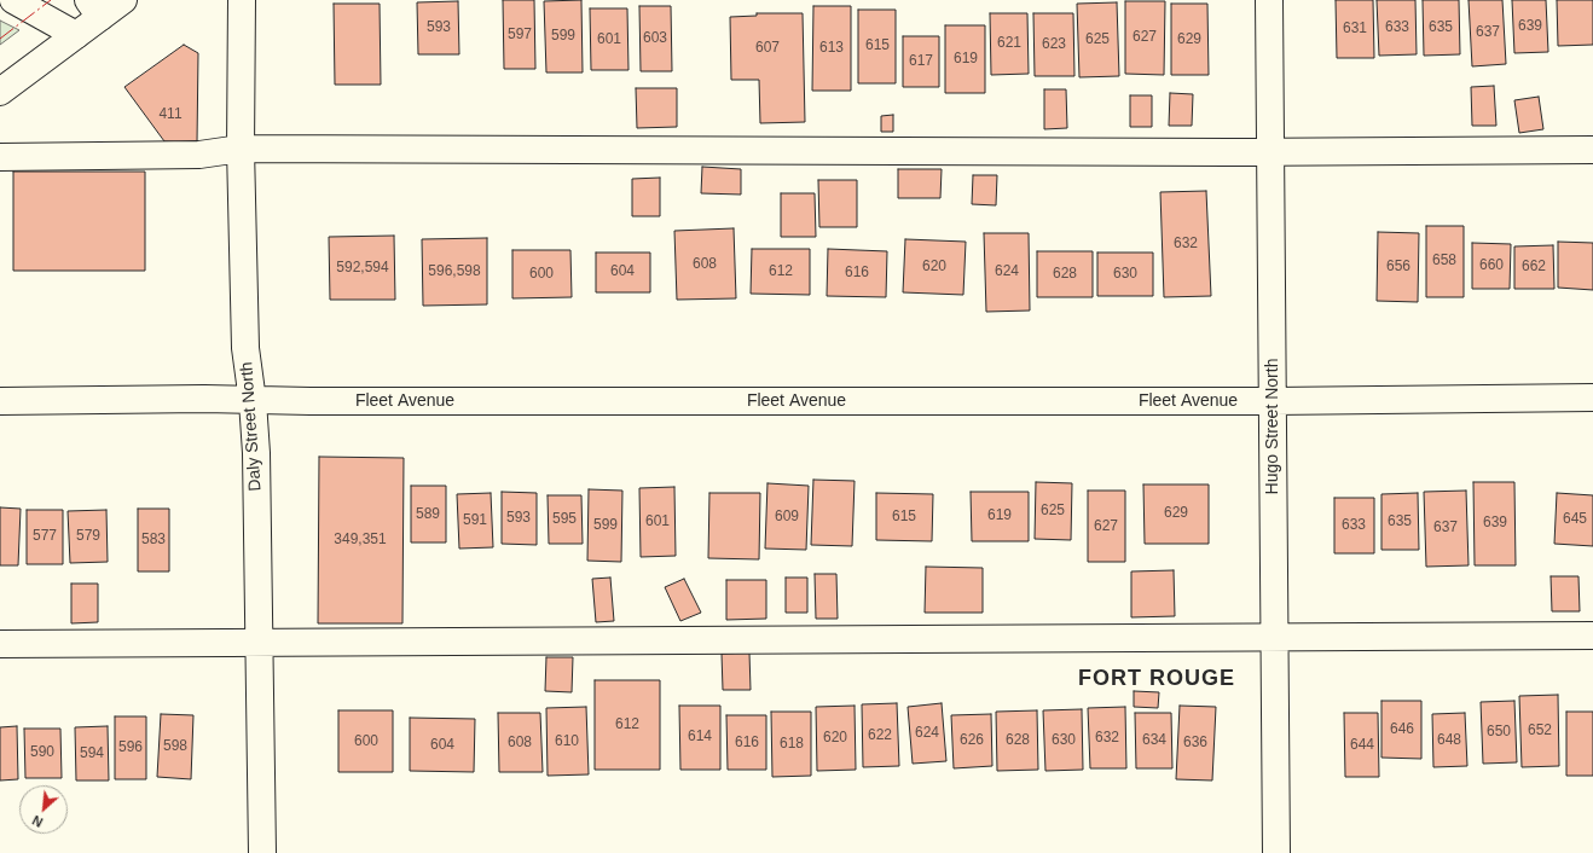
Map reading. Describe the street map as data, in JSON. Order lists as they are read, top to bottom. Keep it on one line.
{"streets":{"street":["Fleet Avenue","Daly Street North","Hugo Street North"]},"crossings":[["Fleet Avenue","Daly Street North"],["Fleet Avenue","Hugo Street North"]],"districts":["FORT ROUGE"],"house_numbers":["639","593","633","635","631","637","597","599","627","603","601","625","629","621","623","615","607","613","619","617","411","632","658","608","660","620","656","662","592,594","596,598","604","612","624","616","600","628","630","625","629","589","619","609","615","593","595","645","591","601","635","639","599","633","627","637","577","579","583","349,351","612","646","652","650","624","622","614","620","632","626","628","630","634","648","600","610","608","616","636","618","604","644","598","596","590","594"],"north":"bottom left"}
